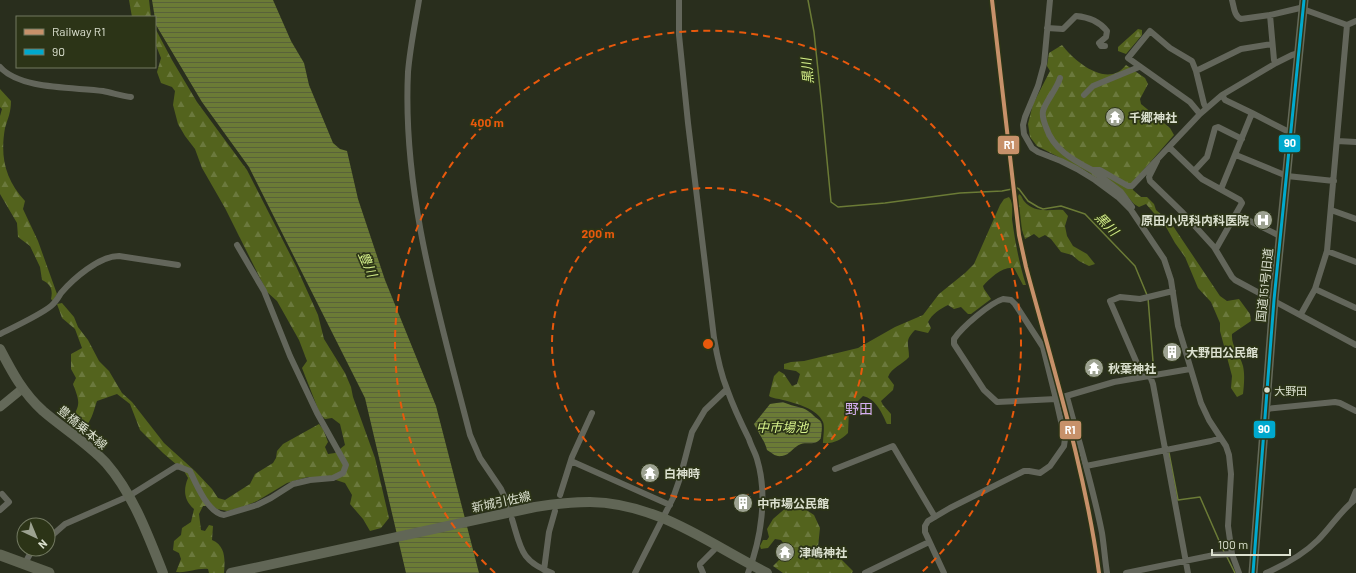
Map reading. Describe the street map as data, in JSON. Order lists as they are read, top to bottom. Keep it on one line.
{"streets":{"main road":["豊橋乗本線","新城引佐線"],"street":["国道151号旧道"]},"districts":["野田"],"water":["黒川","豊川","中市場池"],"places":{"temple":["千郷神社","秋葉神社","白神時","津嶋神社"],"hospital":["原田小児科内科医院"],"building":["大野田公民館","中市場公民館"],"other":["大野田"]},"lines":["rail line R1","transit line 90"],"legend":["Railway R1","90"],"scale_bar":"100 m","north":"bottom right","rings":["400 m","200 m"]}
